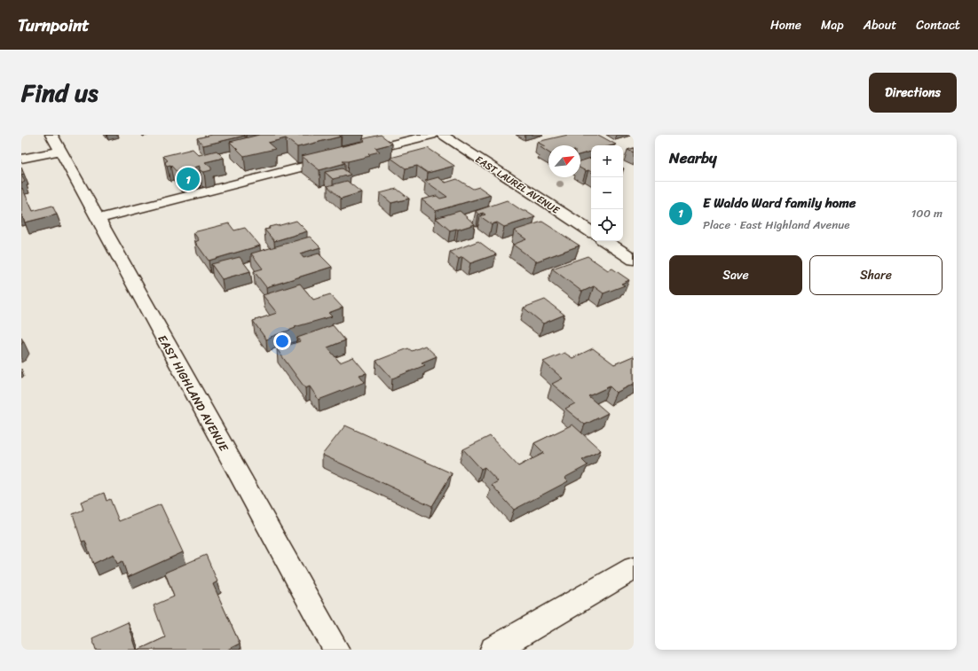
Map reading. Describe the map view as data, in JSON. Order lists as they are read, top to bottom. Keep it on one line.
{"streets":{"street":["EAST LAUREL AVENUE","EAST HIGHLAND AVENUE"]},"north":"top right","page":{"header":"Turnpoint","nav":["Home","Map","About","Contact"],"title":"Find us","buttons":["Directions",["Save","Share"]],"heading":"Nearby","map_buttons":["+","−"],"pins":"1","list":[{"mark":"1","name":"E Waldo Ward family home","note":"Place · East Highland Avenue","value":"100 m"}]}}
